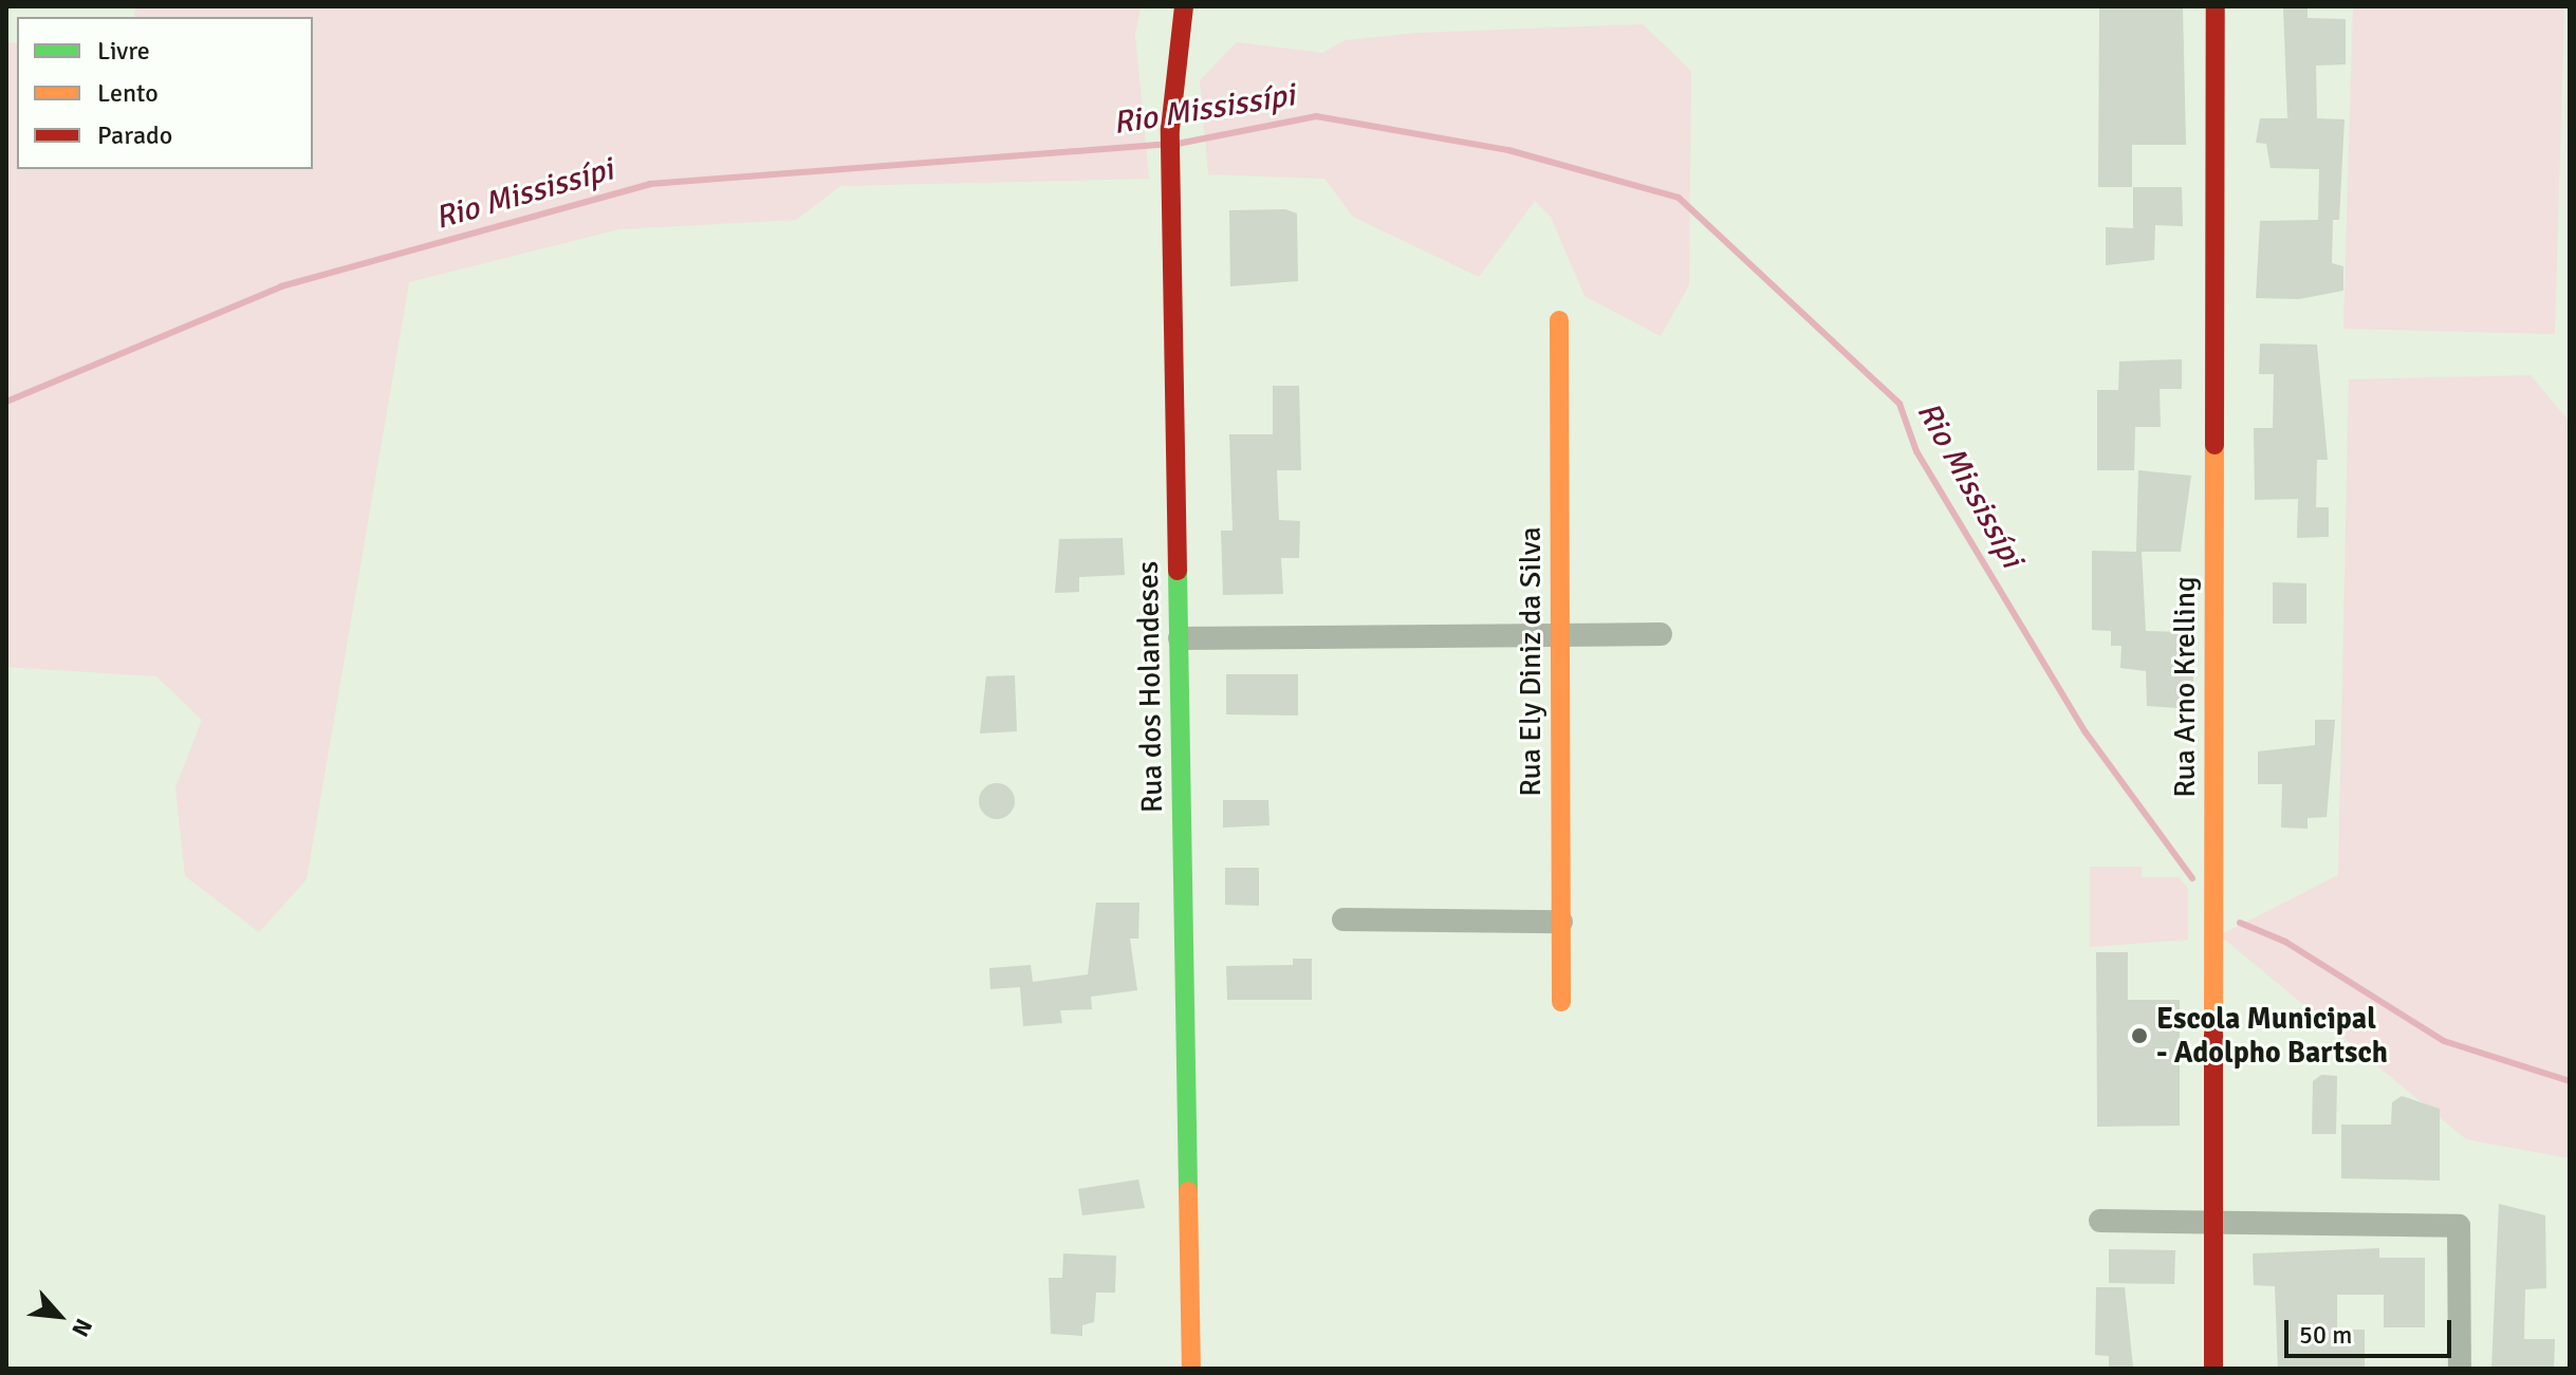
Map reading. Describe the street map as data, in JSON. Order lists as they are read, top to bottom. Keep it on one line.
{"streets":{"street":["Rua Ely Diniz da Silva","Rua dos Holandeses","Rua Arno Krelling"]},"water":["Rio Mississípi"],"places":["Escola Municipal - Adolpho Bartsch"],"legend":["Livre","Lento","Parado"],"scale_bar":"50 m","north":"bottom right"}
